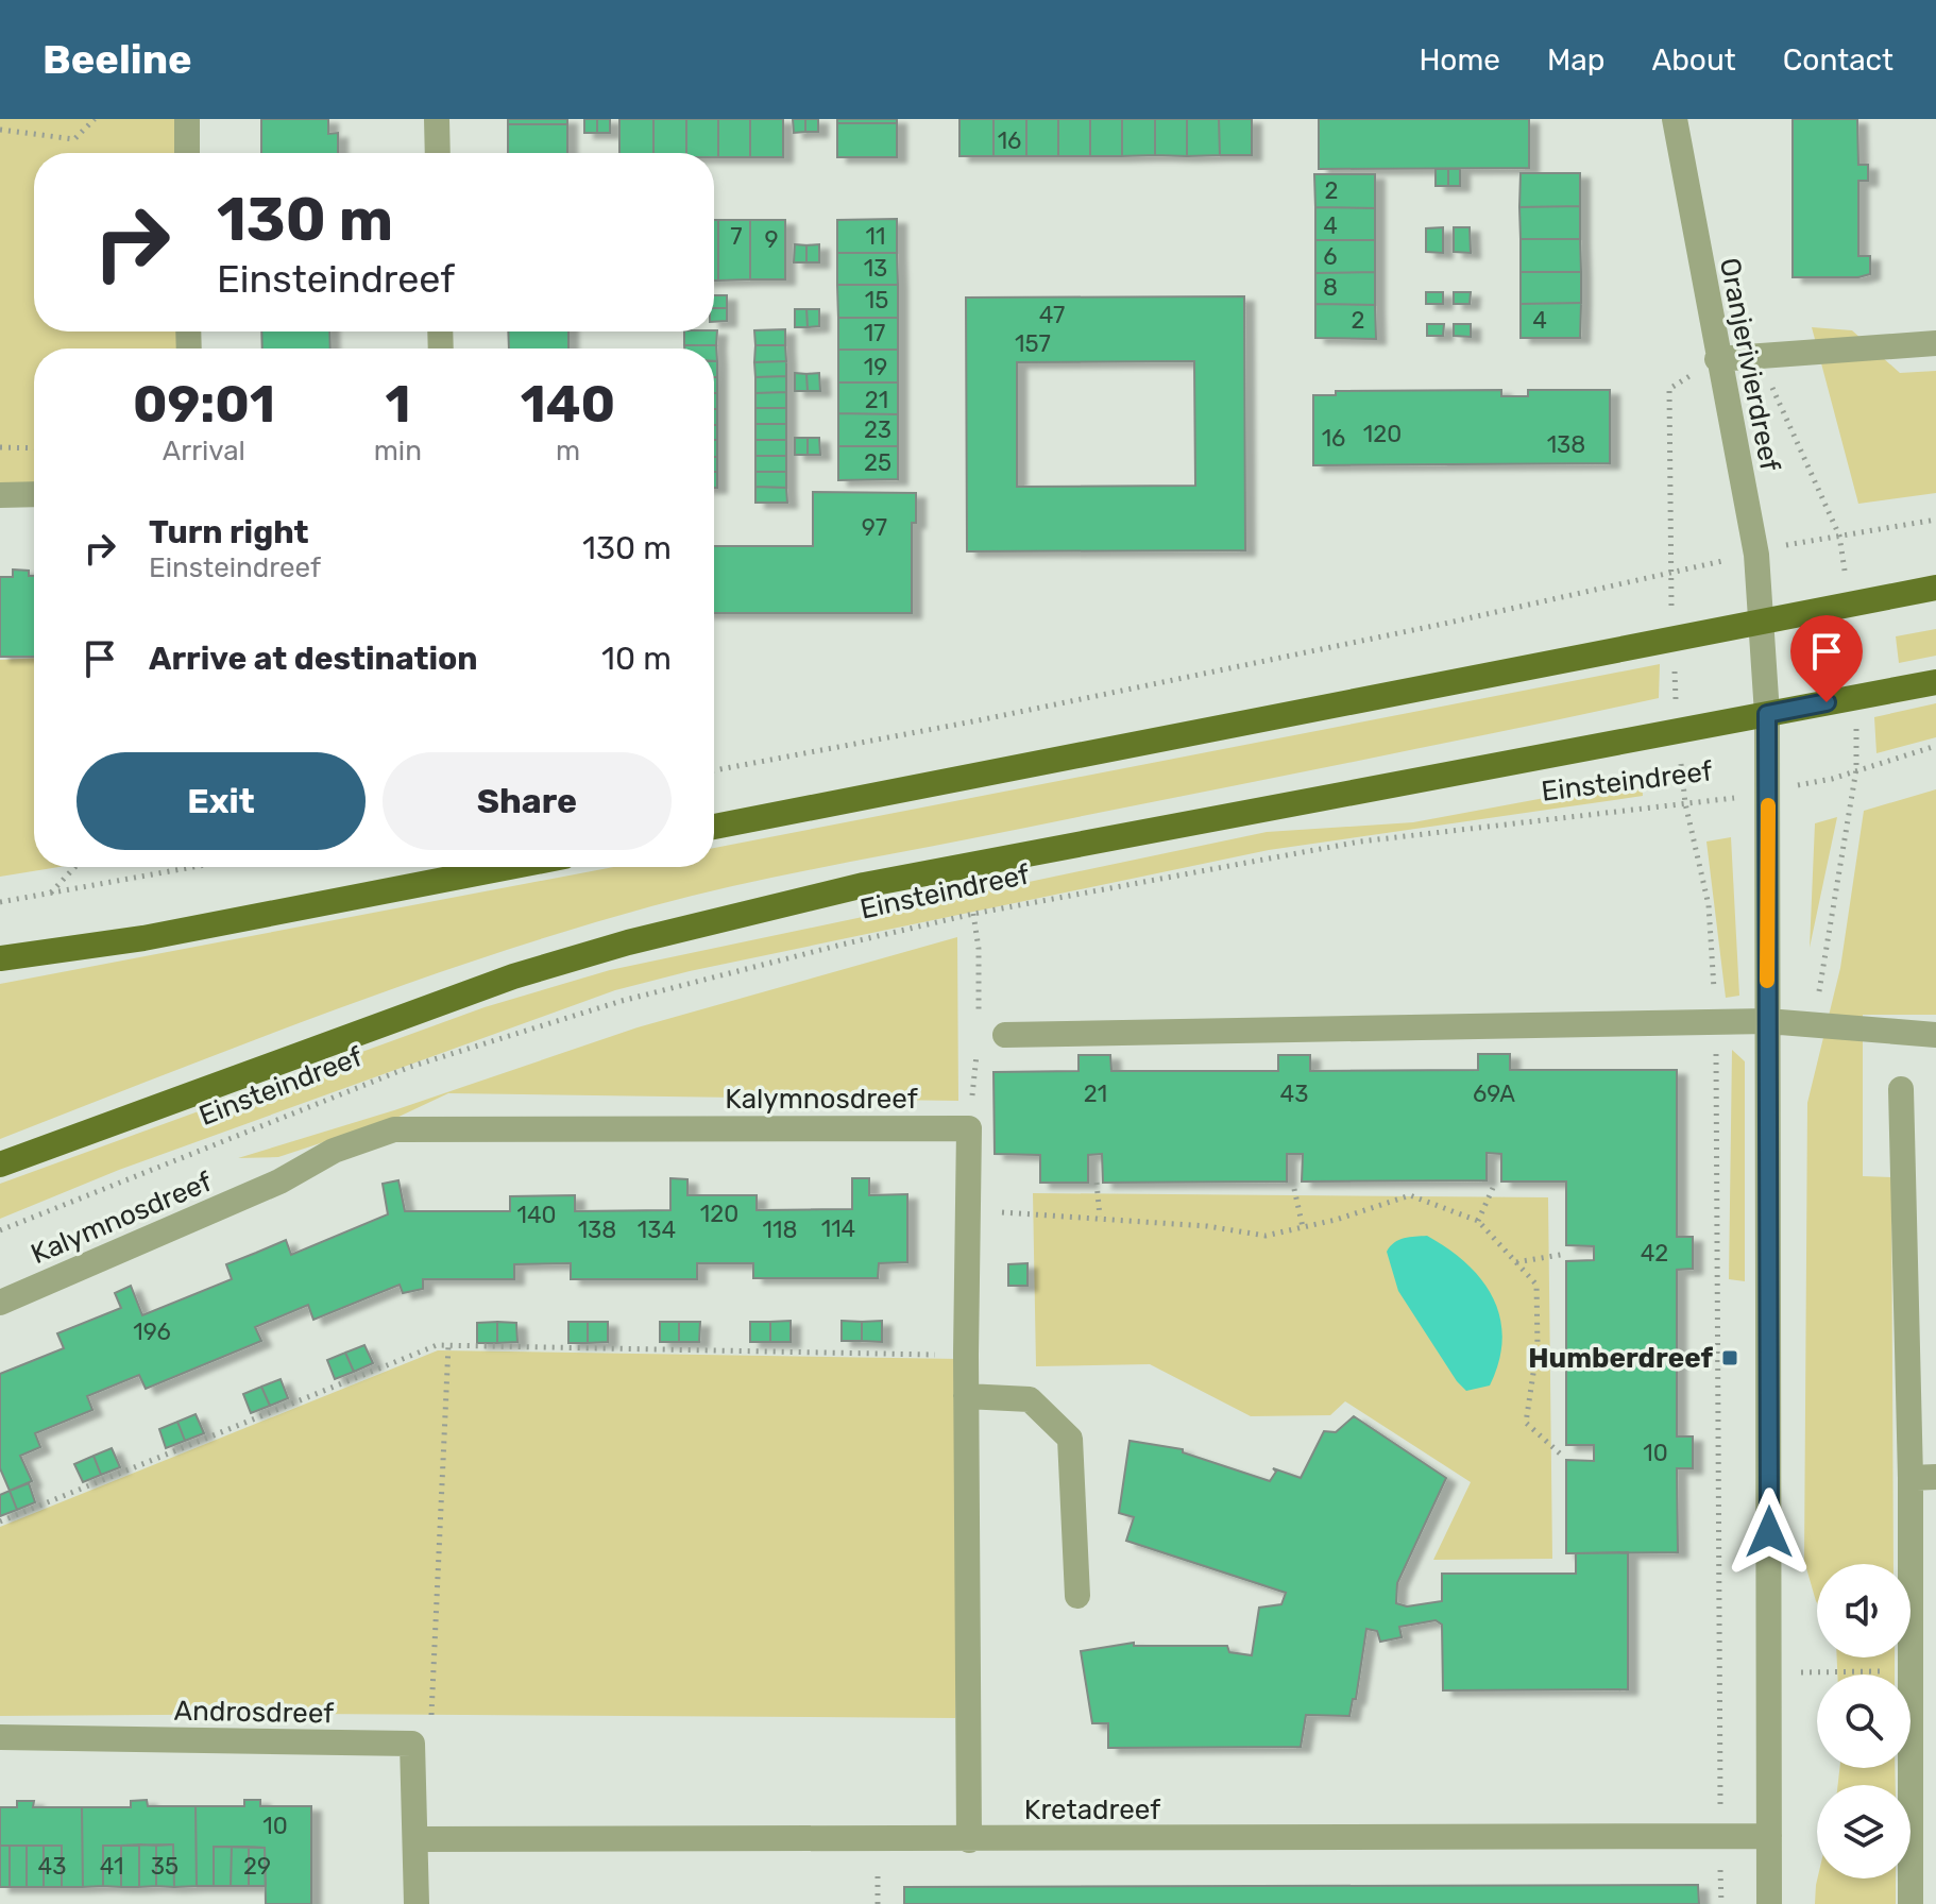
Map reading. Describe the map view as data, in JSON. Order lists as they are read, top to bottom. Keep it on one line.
{"streets":{"main road":["Einsteindreef"],"street":["Oranjerivierdreef","Kalymnosdreef","Androsdreef","Kretadreef"]},"crossings":[["Kalymnosdreef","Kretadreef"]],"places":{"transit":["Humberdreef"]},"house_numbers":["16","2","4","7","11","9","6","13","8","15","47","2","4","17","157","19","21","23","120","16","138","25","97","21","43","69A","120","140","114","138","134","118","42","196","10","10","43","41","35","29"],"page":{"header":"Beeline","nav":["Home","Map","About","Contact"],"turn":["130 m","Einsteindreef"],"eta":["09:01","Arrival","1","min","140","m"],"list":[{"name":"Turn right","note":"Einsteindreef","value":"130 m"},{"name":"Arrive at destination","value":"10 m"}],"buttons":["Exit","Share"]}}
